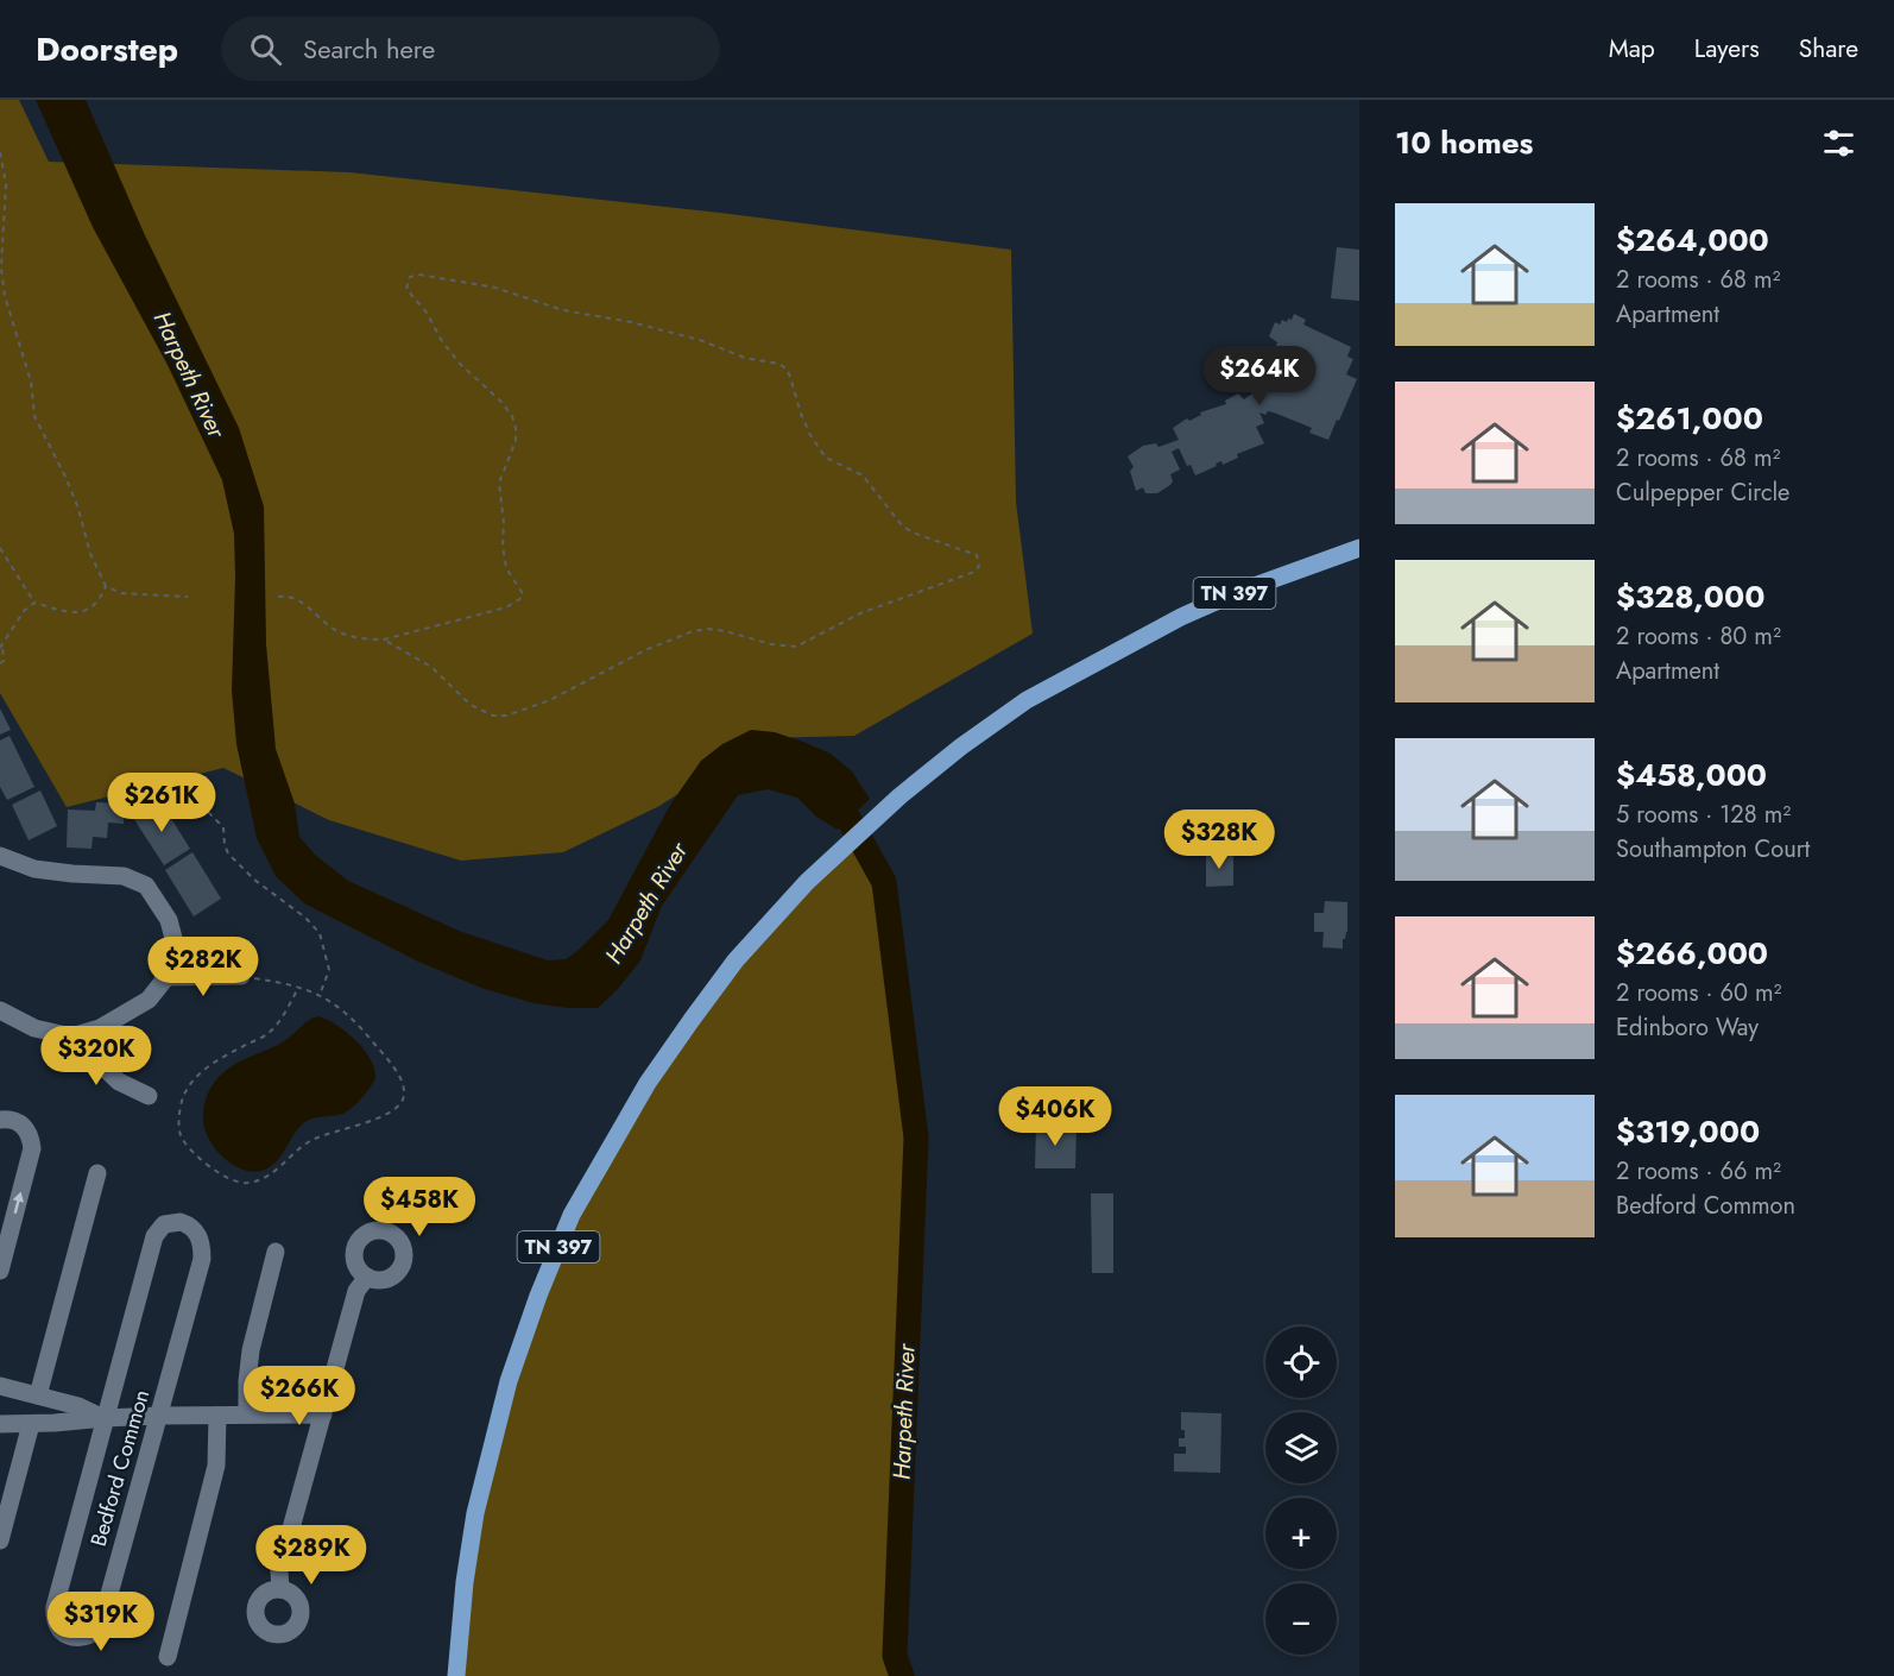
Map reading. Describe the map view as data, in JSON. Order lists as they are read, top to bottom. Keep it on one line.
{"streets":{"main road":["TN 397"],"street":["Bedford Common"]},"water":["Harpeth River"],"page":{"header":"Doorstep","search":"Search here","nav":["Map","Layers","Share"],"heading":"10 homes","list":[{"name":"$264,000","note":"2 rooms · 68 m² · Apartment"},{"name":"$261,000","note":"2 rooms · 68 m² · Culpepper Circle"},{"name":"$328,000","note":"2 rooms · 80 m² · Apartment"},{"name":"$458,000","note":"5 rooms · 128 m² · Southampton Court"},{"name":"$266,000","note":"2 rooms · 60 m² · Edinboro Way"},{"name":"$319,000","note":"2 rooms · 66 m² · Bedford Common"}],"price":["$264K","$261K","$328K","$282K","$320K","$406K","$458K","$266K","$289K","$319K"],"map_buttons":["+","−"]}}
